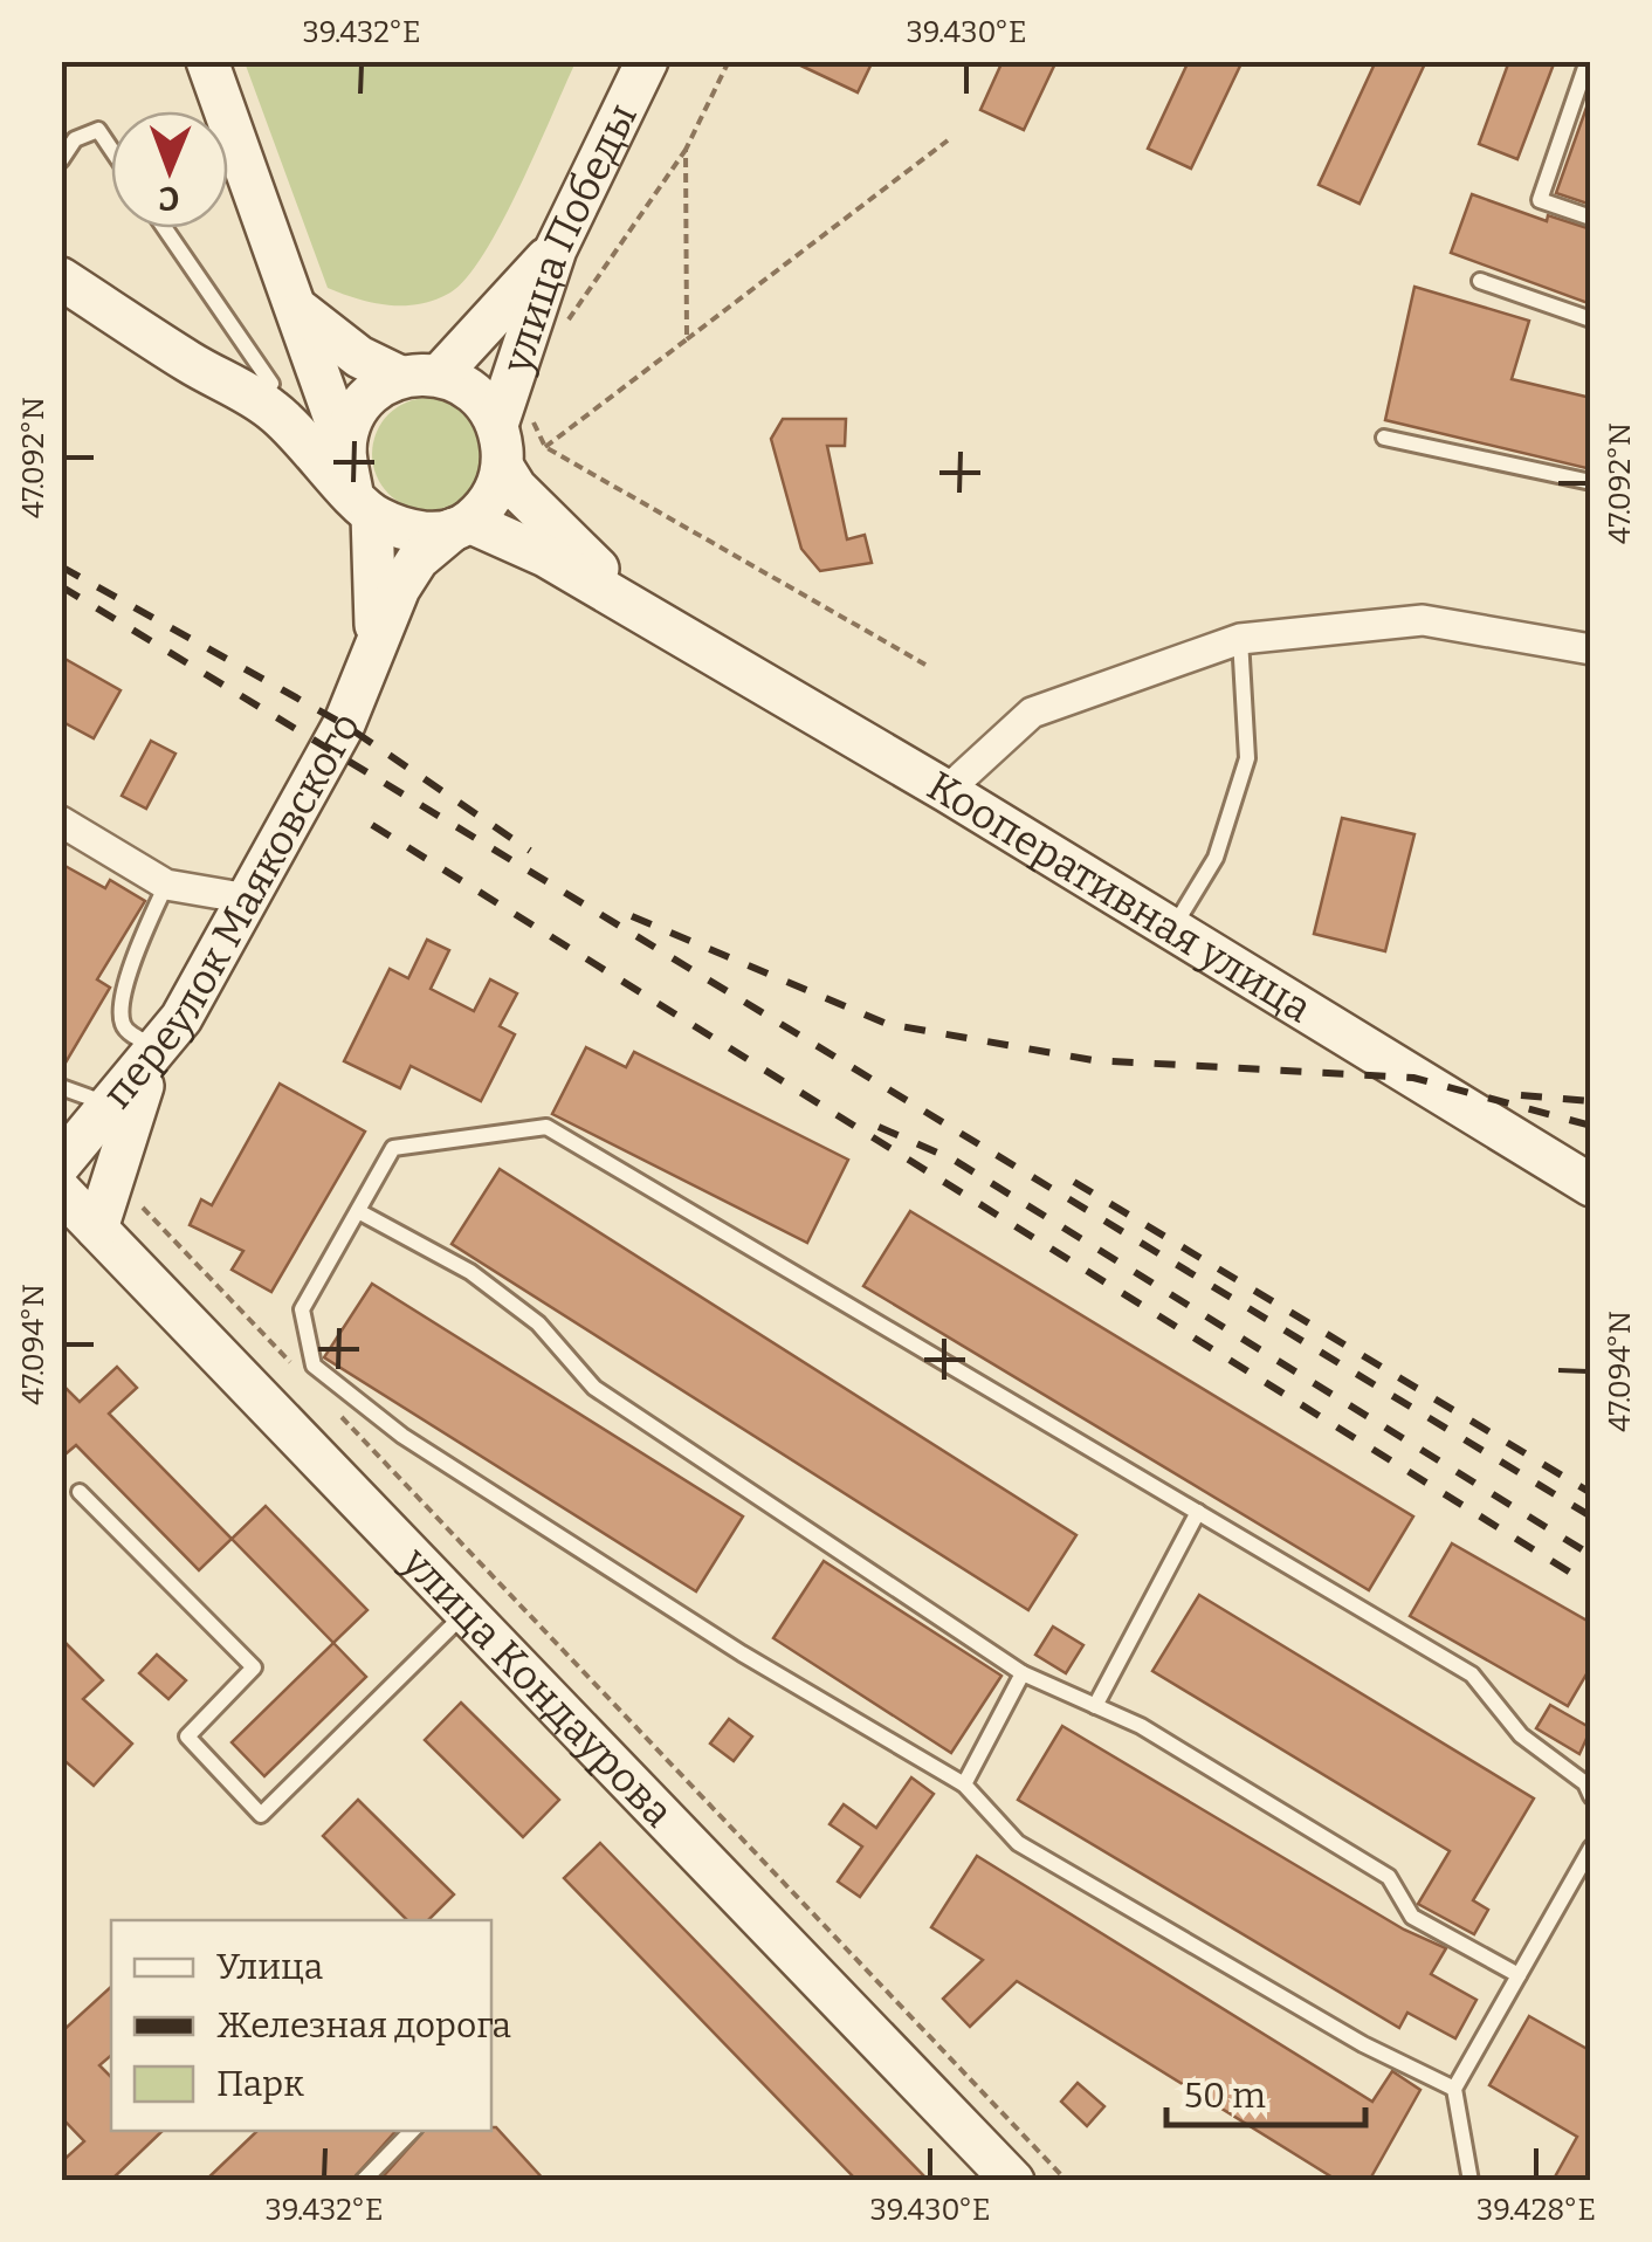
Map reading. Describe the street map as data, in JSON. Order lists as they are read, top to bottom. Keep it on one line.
{"streets":{"main road":["улица Победы","Кооперативная улица","переулок Маяковского","улица Кондаурова"]},"crossings":[["улица Победы","Кооперативная улица"],["улица Победы","переулок Маяковского"],["Кооперативная улица","переулок Маяковского"]],"legend":["Улица","Железная дорога","Парк"],"scale_bar":"50 m","north":"bottom","coordinates":["39.432°E","39.430°E","47.092°N","47.094°N","39.428°E"]}
